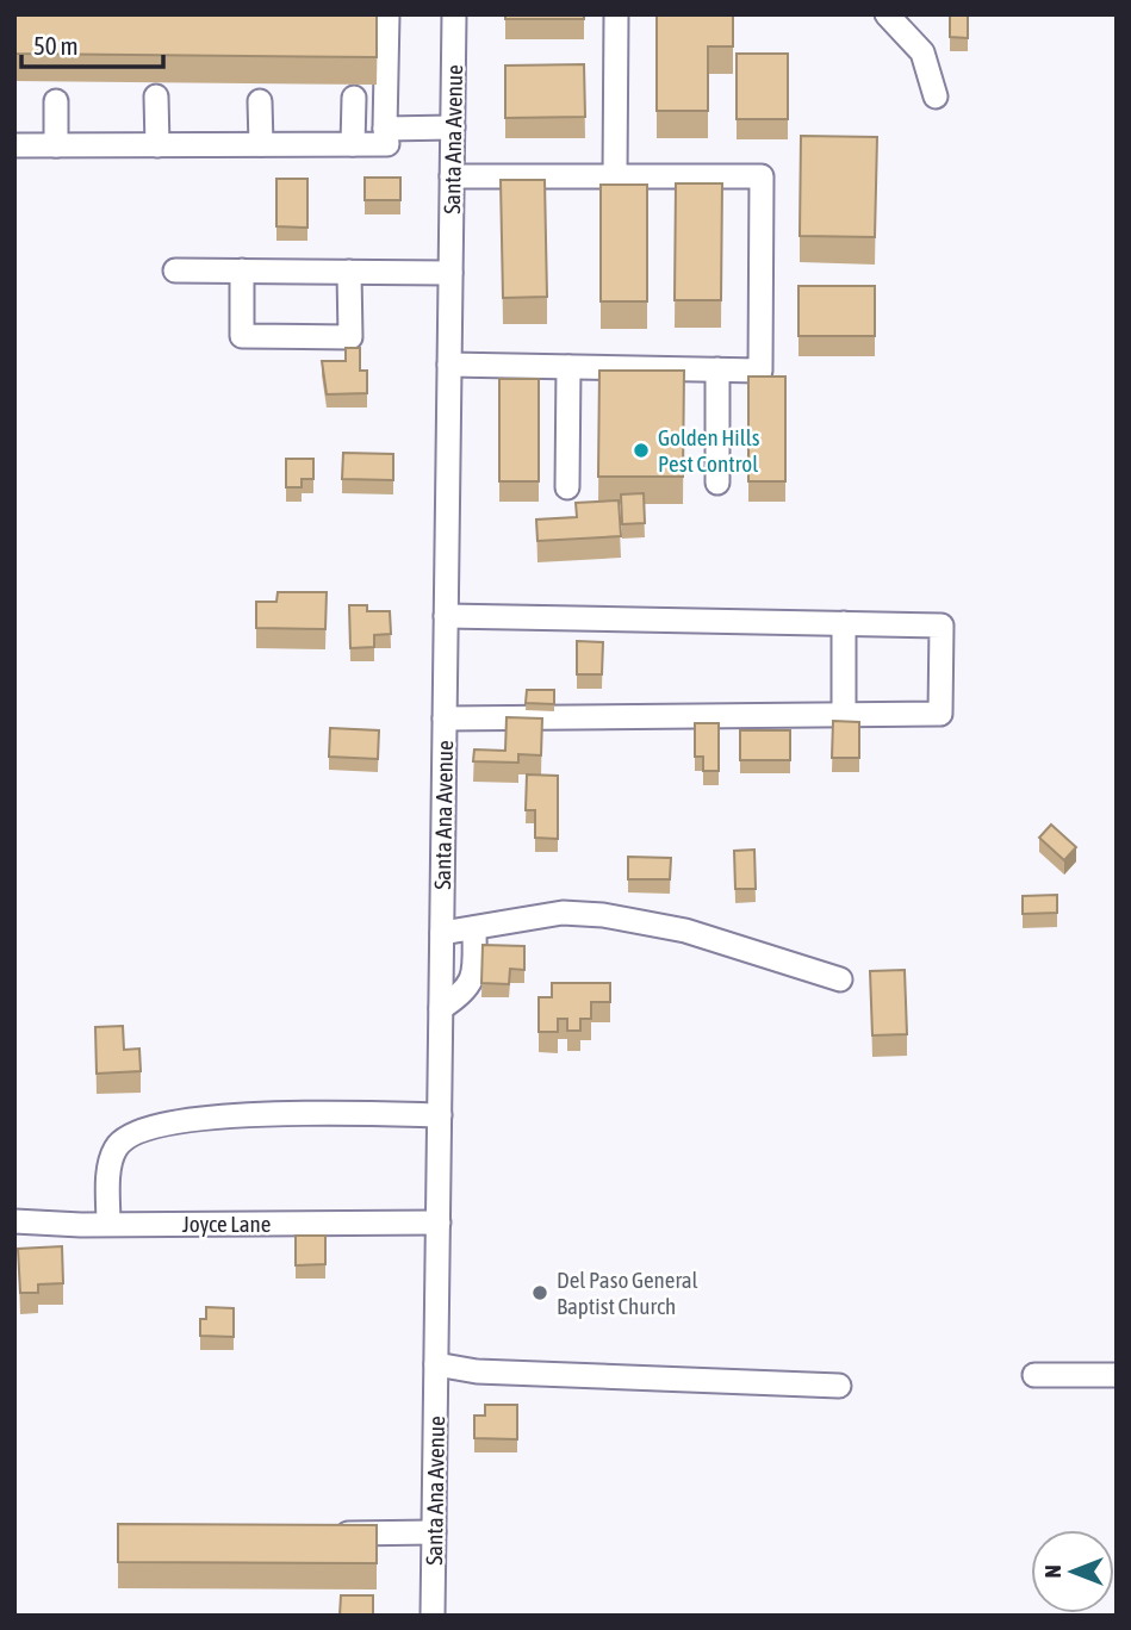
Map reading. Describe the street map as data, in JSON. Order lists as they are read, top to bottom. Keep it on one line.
{"streets":{"street":["Santa Ana Avenue","Joyce Lane"]},"crossings":[["Santa Ana Avenue","Joyce Lane"]],"places":["Golden Hills Pest Control","Del Paso General Baptist Church"],"scale_bar":"50 m","north":"left"}
